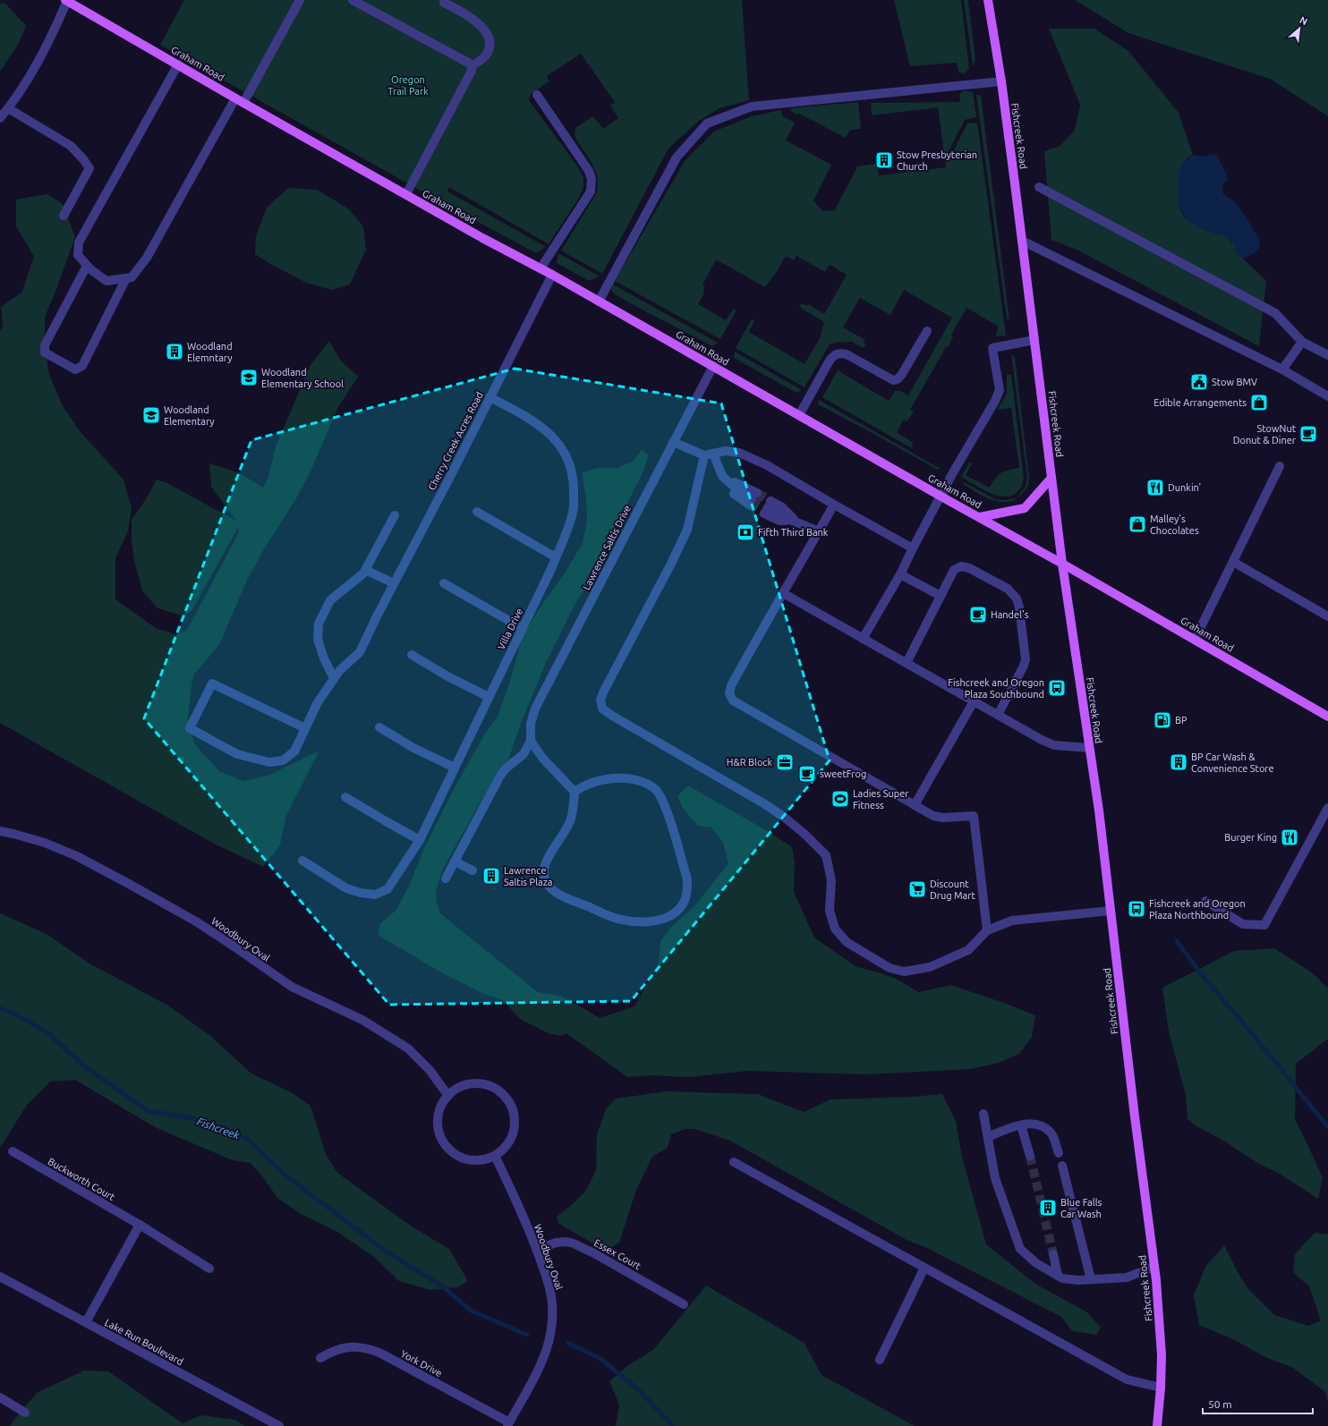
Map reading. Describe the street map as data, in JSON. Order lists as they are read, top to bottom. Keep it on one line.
{"streets":{"main road":["Graham Road","Fishcreek Road"],"street":["Cherry Creek Acres Road","Lawrence Saltis Drive","Villa Drive","Woodbury Oval","Buckworth Court","Essex Court","Lake Run Boulevard","York Drive"]},"crossings":[["Graham Road","Fishcreek Road"],["Graham Road","Cherry Creek Acres Road"],["Graham Road","Lawrence Saltis Drive"],["Cherry Creek Acres Road","Villa Drive"],["Woodbury Oval","Essex Court"],["Woodbury Oval","York Drive"]],"water":["Fishcreek"],"parks":["Oregon Trail Park"],"places":{"building":["Stow Presbyterian Church","Woodland Elemntary","BP Car Wash & Convenience Store","Lawrence Saltis Plaza","Blue Falls Car Wash"],"school or university":["Woodland Elementary School","Woodland Elementary"],"public building":["Stow BMV"],"shop":["Edible Arrangements","Malley's Chocolates"],"cafe":["StowNut Donut & Diner","Handel's","sweetFrog"],"restaurant":["Dunkin'","Burger King"],"bank":["Fifth Third Bank"],"bus stop":["Fishcreek and Oregon Plaza Southbound","Fishcreek and Oregon Plaza Northbound"],"fuel station":["BP"],"office":["H&R Block"],"sports":["Ladies Super Fitness"],"supermarket":["Discount Drug Mart"]},"scale_bar":"50 m","north":"top right"}
